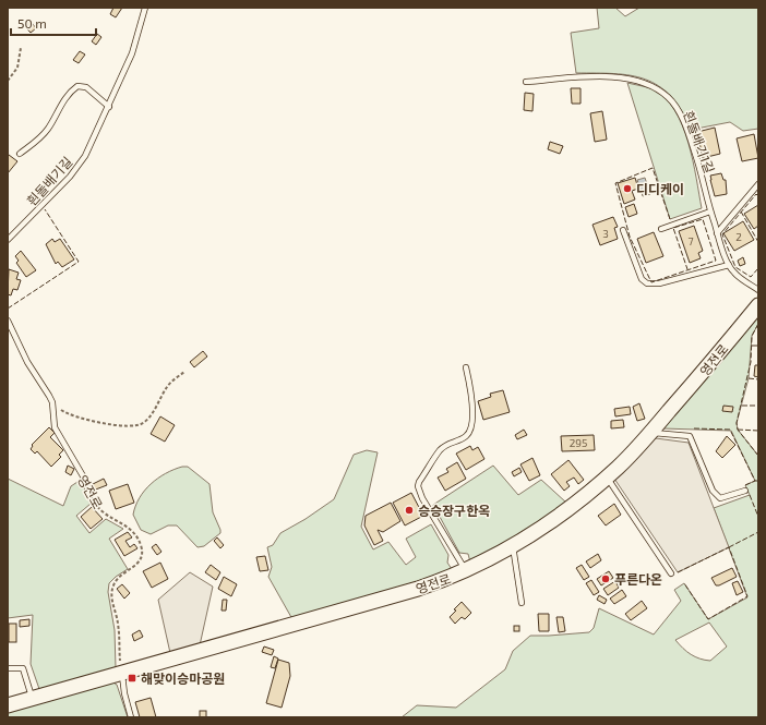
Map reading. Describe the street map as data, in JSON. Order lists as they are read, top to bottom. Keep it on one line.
{"streets":{"street":["영전로"],"lane":["흰돌배기1길","흰돌배기길"]},"places":{"other":["디디케이","승승장구한옥","푸른다온"],"transit":["해맞이승마공원"]},"house_numbers":["3","2","7","295"],"scale_bar":"50 m"}
